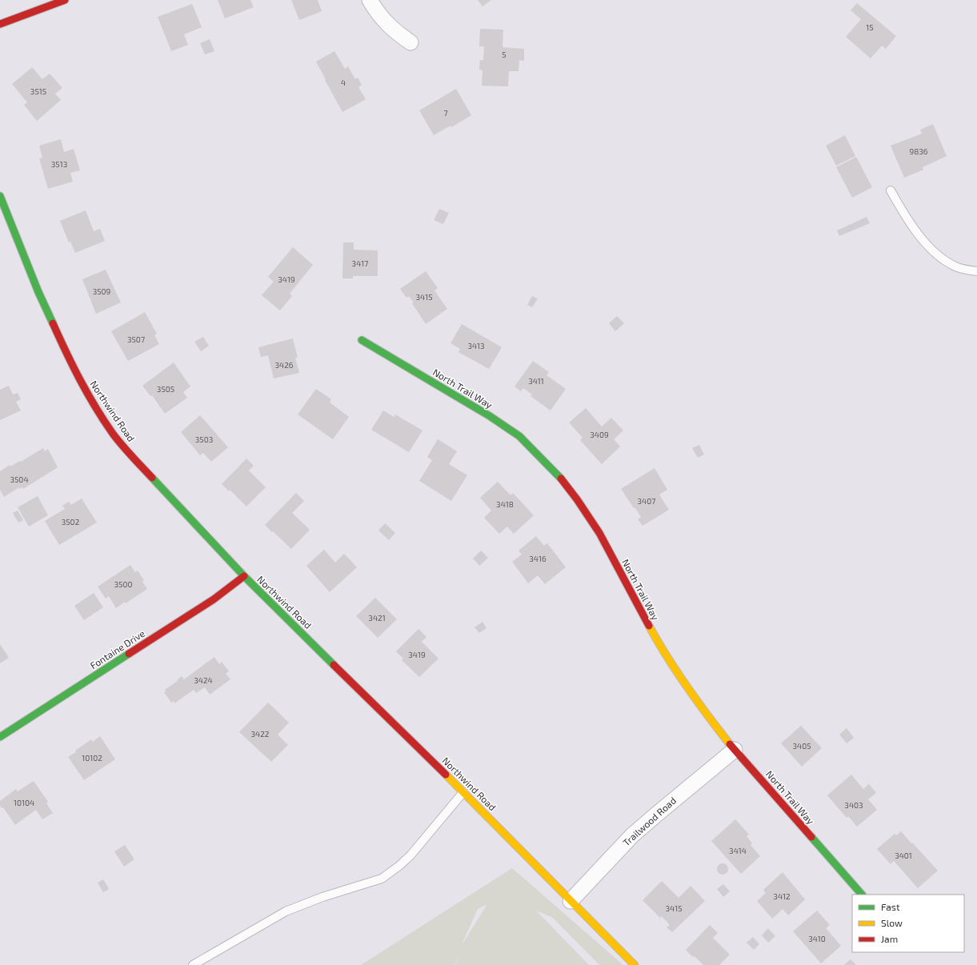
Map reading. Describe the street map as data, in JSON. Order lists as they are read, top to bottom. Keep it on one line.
{"streets":{"street":["North Trail Way","Northwind Road","Fontaine Drive","Trailwood Road"]},"crossings":[["North Trail Way","Trailwood Road"],["Northwind Road","Fontaine Drive"],["Northwind Road","Trailwood Road"]],"house_numbers":["15","5","4","3515","7","9836","3513","3417","3419","3509","3415","3507","3413","3426","3411","3505","3409","3503","3504","3407","3418","3502","3416","3500","3421","3419","3424","3422","3405","10102","10104","3403","3414","3401","3412","3415","3410"],"legend":["Fast","Slow","Jam"]}
